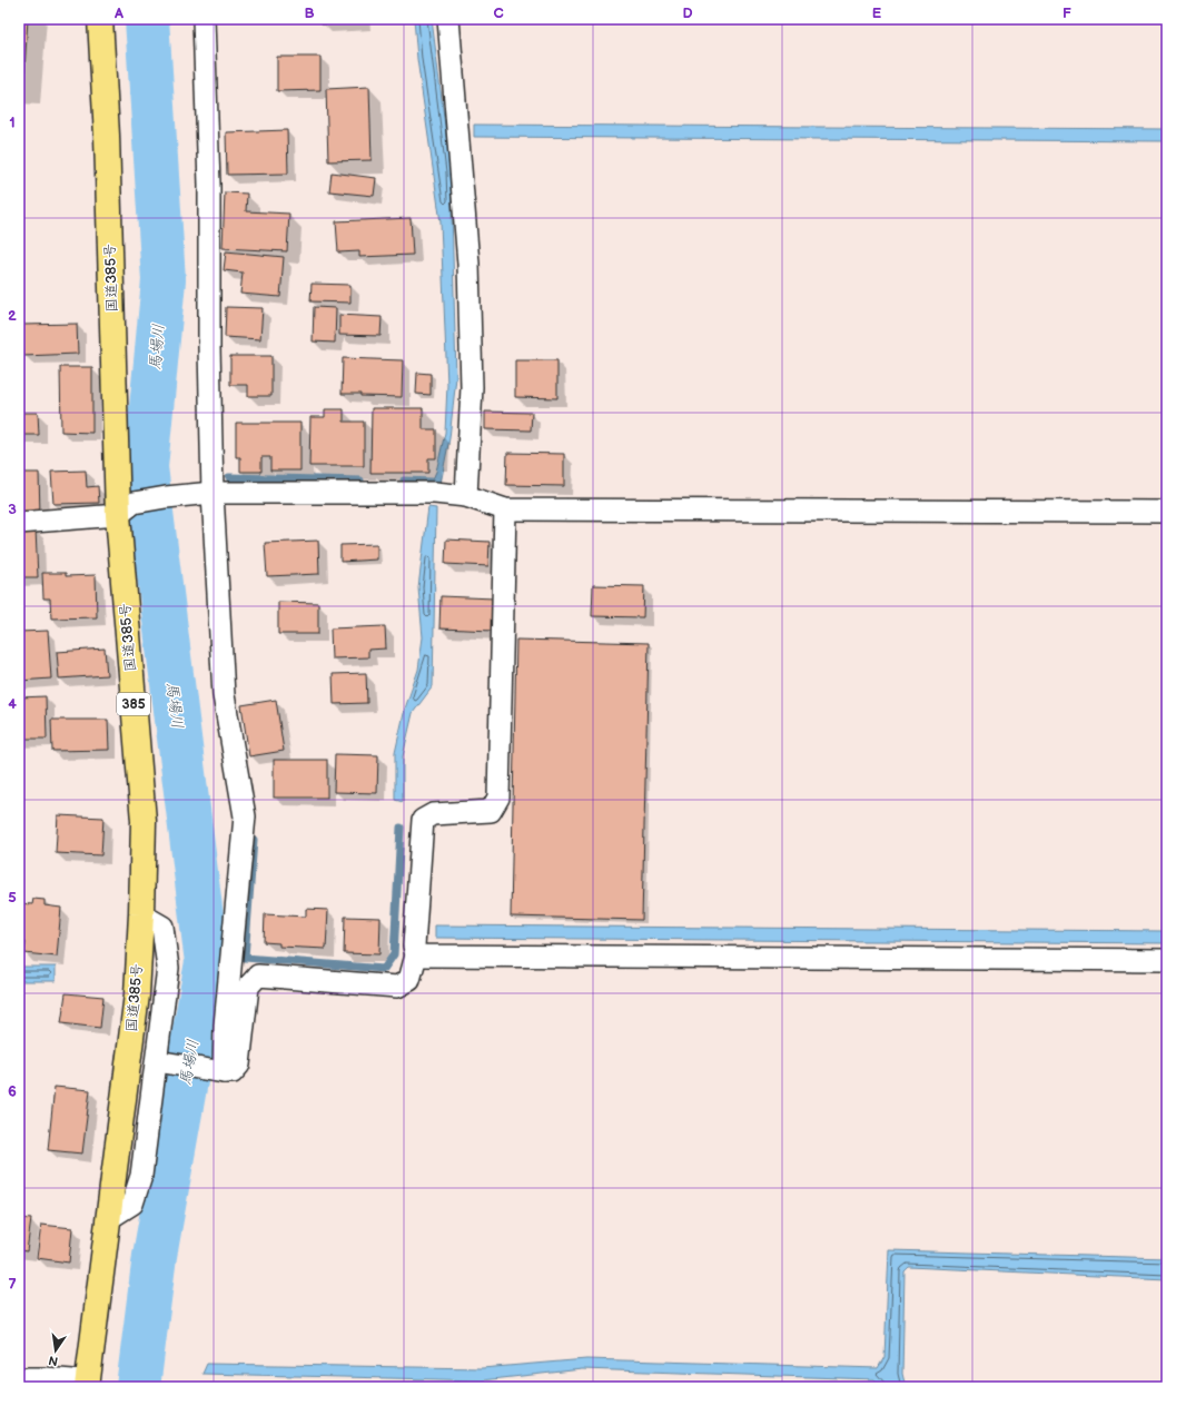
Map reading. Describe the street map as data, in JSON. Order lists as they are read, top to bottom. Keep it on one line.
{"streets":{"highway":["国道385号","385"]},"water":["馬場川"],"north":"bottom","grid":{"columns":["A","B","C","D","E","F"],"rows":["1","2","3","4","5","6","7"]}}
